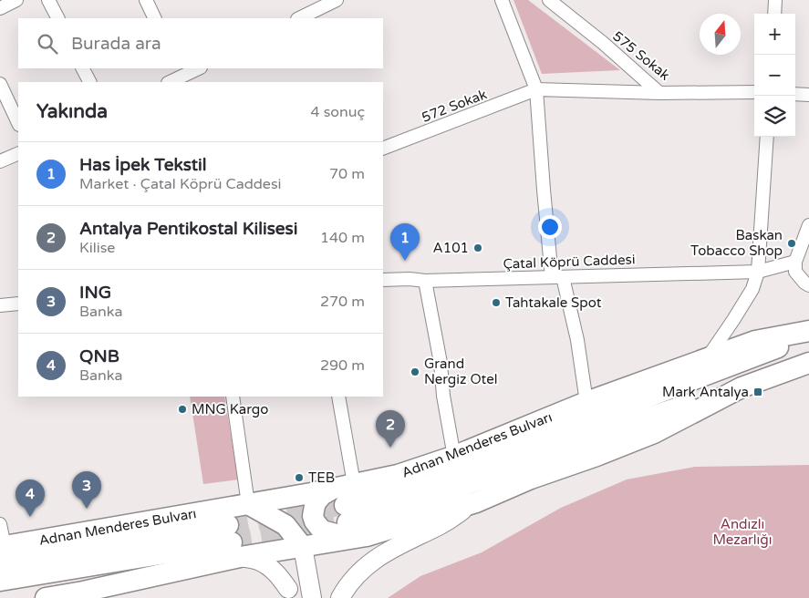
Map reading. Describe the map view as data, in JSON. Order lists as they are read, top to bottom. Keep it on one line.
{"streets":{"main road":["Adnan Menderes Bulvarı"],"street":["575 Sokak","572 Sokak","Çatal Köprü Caddesi"]},"parks":["Andızlı Mezarlığı"],"places":{"other":["Baskan Tobacco Shop","A101","Tahtakale Spot","Grand Nergiz Otel","MNG Kargo","TEB"],"transit":["Mark Antalya"]},"north":"top","page":{"map_buttons":["+","−"],"search":"Burada ara","heading":["Yakında","4 sonuç"],"list":[{"mark":"1","name":"Has İpek Tekstil","note":"Market · Çatal Köprü Caddesi","value":"70 m"},{"mark":"2","name":"Antalya Pentikostal Kilisesi","note":"Kilise","value":"140 m"},{"mark":"3","name":"ING","note":"Banka","value":"270 m"},{"mark":"4","name":"QNB","note":"Banka","value":"290 m"}],"pins":["1","2","3","4"]}}
